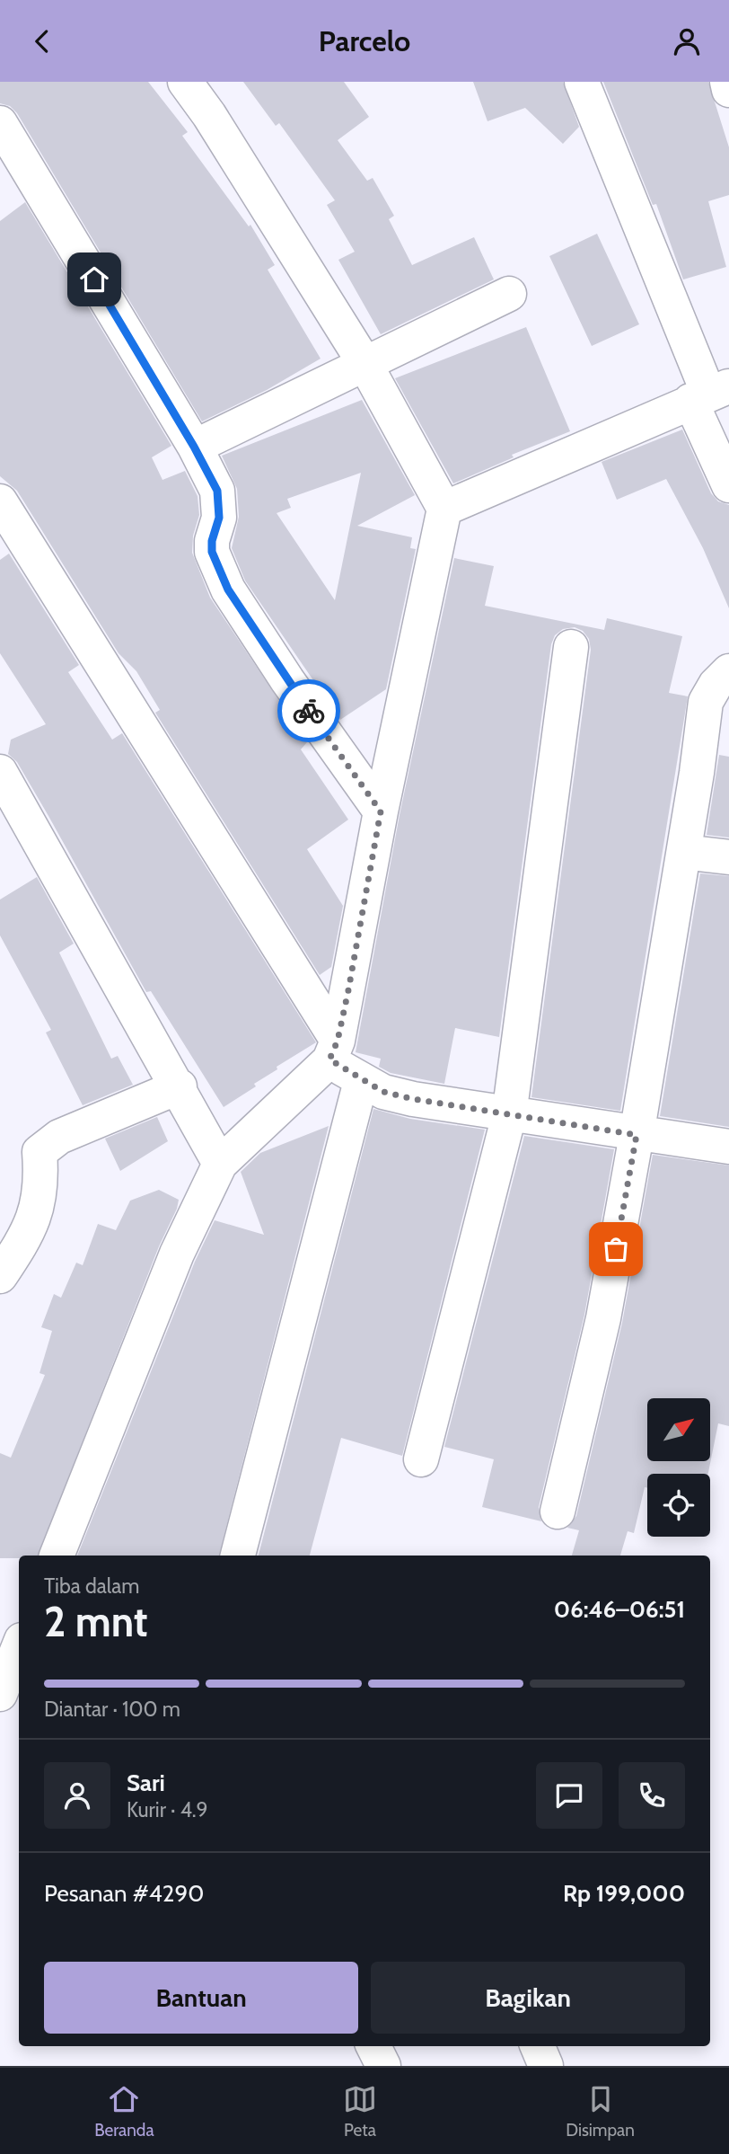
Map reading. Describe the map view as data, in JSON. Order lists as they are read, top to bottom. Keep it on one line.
{"north":"top right","page":{"header":"Parcelo","heading":["2 mnt","Tiba dalam","06:46–06:51"],"panel":["Sari","Kurir · 4.9","Pesanan #4290","Rp 199,000"],"bar":"Diantar · 100 m","buttons":["Bantuan","Bagikan"],"tabs":["Beranda","Peta","Disimpan"]}}
